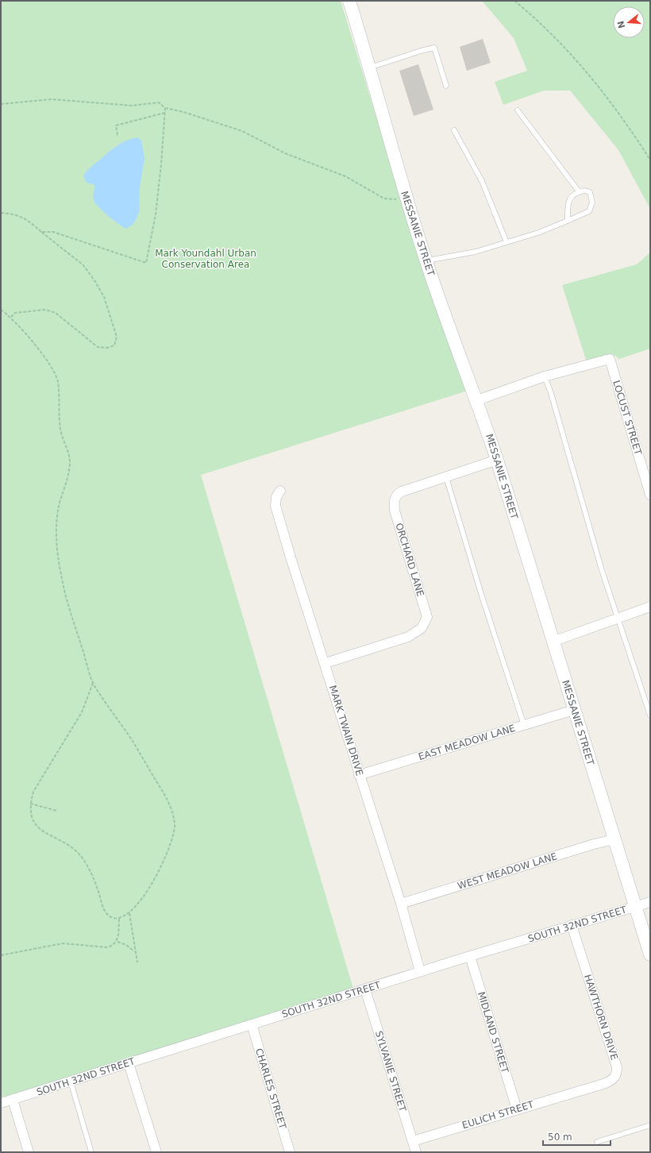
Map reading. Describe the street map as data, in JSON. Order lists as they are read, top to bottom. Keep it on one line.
{"streets":{"street":["MESSANIE STREET","LOCUST STREET","ORCHARD LANE","MARK TWAIN DRIVE","EAST MEADOW LANE","WEST MEADOW LANE","SOUTH 32ND STREET","HAWTHORN DRIVE","MIDLAND STREET","SYLVANIE STREET","CHARLES STREET","EULICH STREET"]},"crossings":[["MESSANIE STREET","ORCHARD LANE"],["MESSANIE STREET","EAST MEADOW LANE"],["MESSANIE STREET","WEST MEADOW LANE"],["MESSANIE STREET","SOUTH 32ND STREET"],["ORCHARD LANE","MARK TWAIN DRIVE"],["MARK TWAIN DRIVE","EAST MEADOW LANE"],["MARK TWAIN DRIVE","WEST MEADOW LANE"],["MARK TWAIN DRIVE","SOUTH 32ND STREET"],["SOUTH 32ND STREET","HAWTHORN DRIVE"],["SOUTH 32ND STREET","MIDLAND STREET"],["SOUTH 32ND STREET","SYLVANIE STREET"],["SOUTH 32ND STREET","CHARLES STREET"],["HAWTHORN DRIVE","EULICH STREET"],["MIDLAND STREET","EULICH STREET"],["SYLVANIE STREET","EULICH STREET"]],"parks":["Mark Youndahl Urban Conservation Area"],"scale_bar":"50 m","north":"left"}
